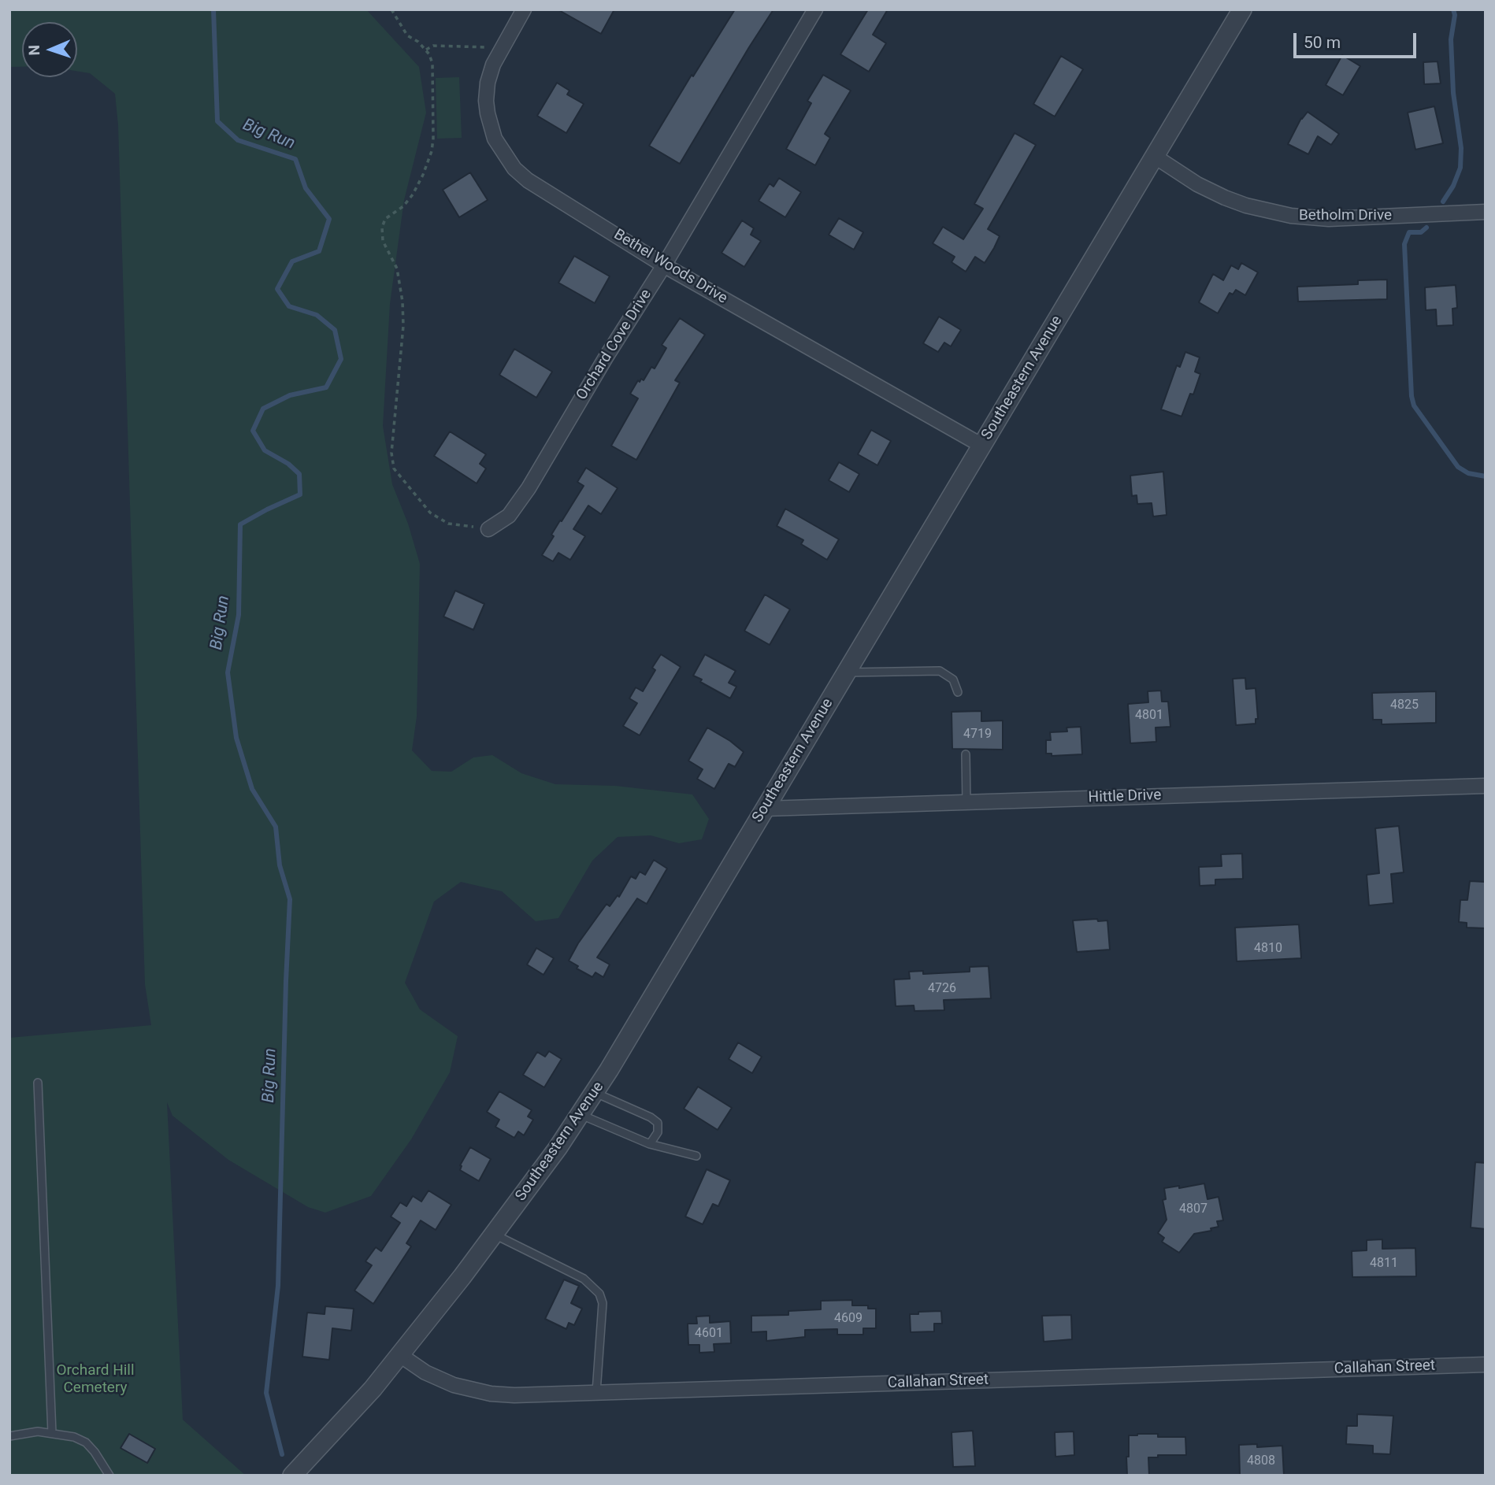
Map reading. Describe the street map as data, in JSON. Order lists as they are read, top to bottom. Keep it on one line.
{"streets":{"street":["Betholm Drive","Bethel Woods Drive","Orchard Cove Drive","Southeastern Avenue","Hittle Drive","Callahan Street"]},"crossings":[["Betholm Drive","Southeastern Avenue"],["Bethel Woods Drive","Orchard Cove Drive"],["Bethel Woods Drive","Southeastern Avenue"],["Southeastern Avenue","Hittle Drive"],["Southeastern Avenue","Callahan Street"]],"water":["Big Run"],"parks":["Orchard Hill Cemetery"],"house_numbers":["4825","4801","4719","4810","4726","4807","4811","4609","4601","4808"],"scale_bar":"50 m","north":"left"}
